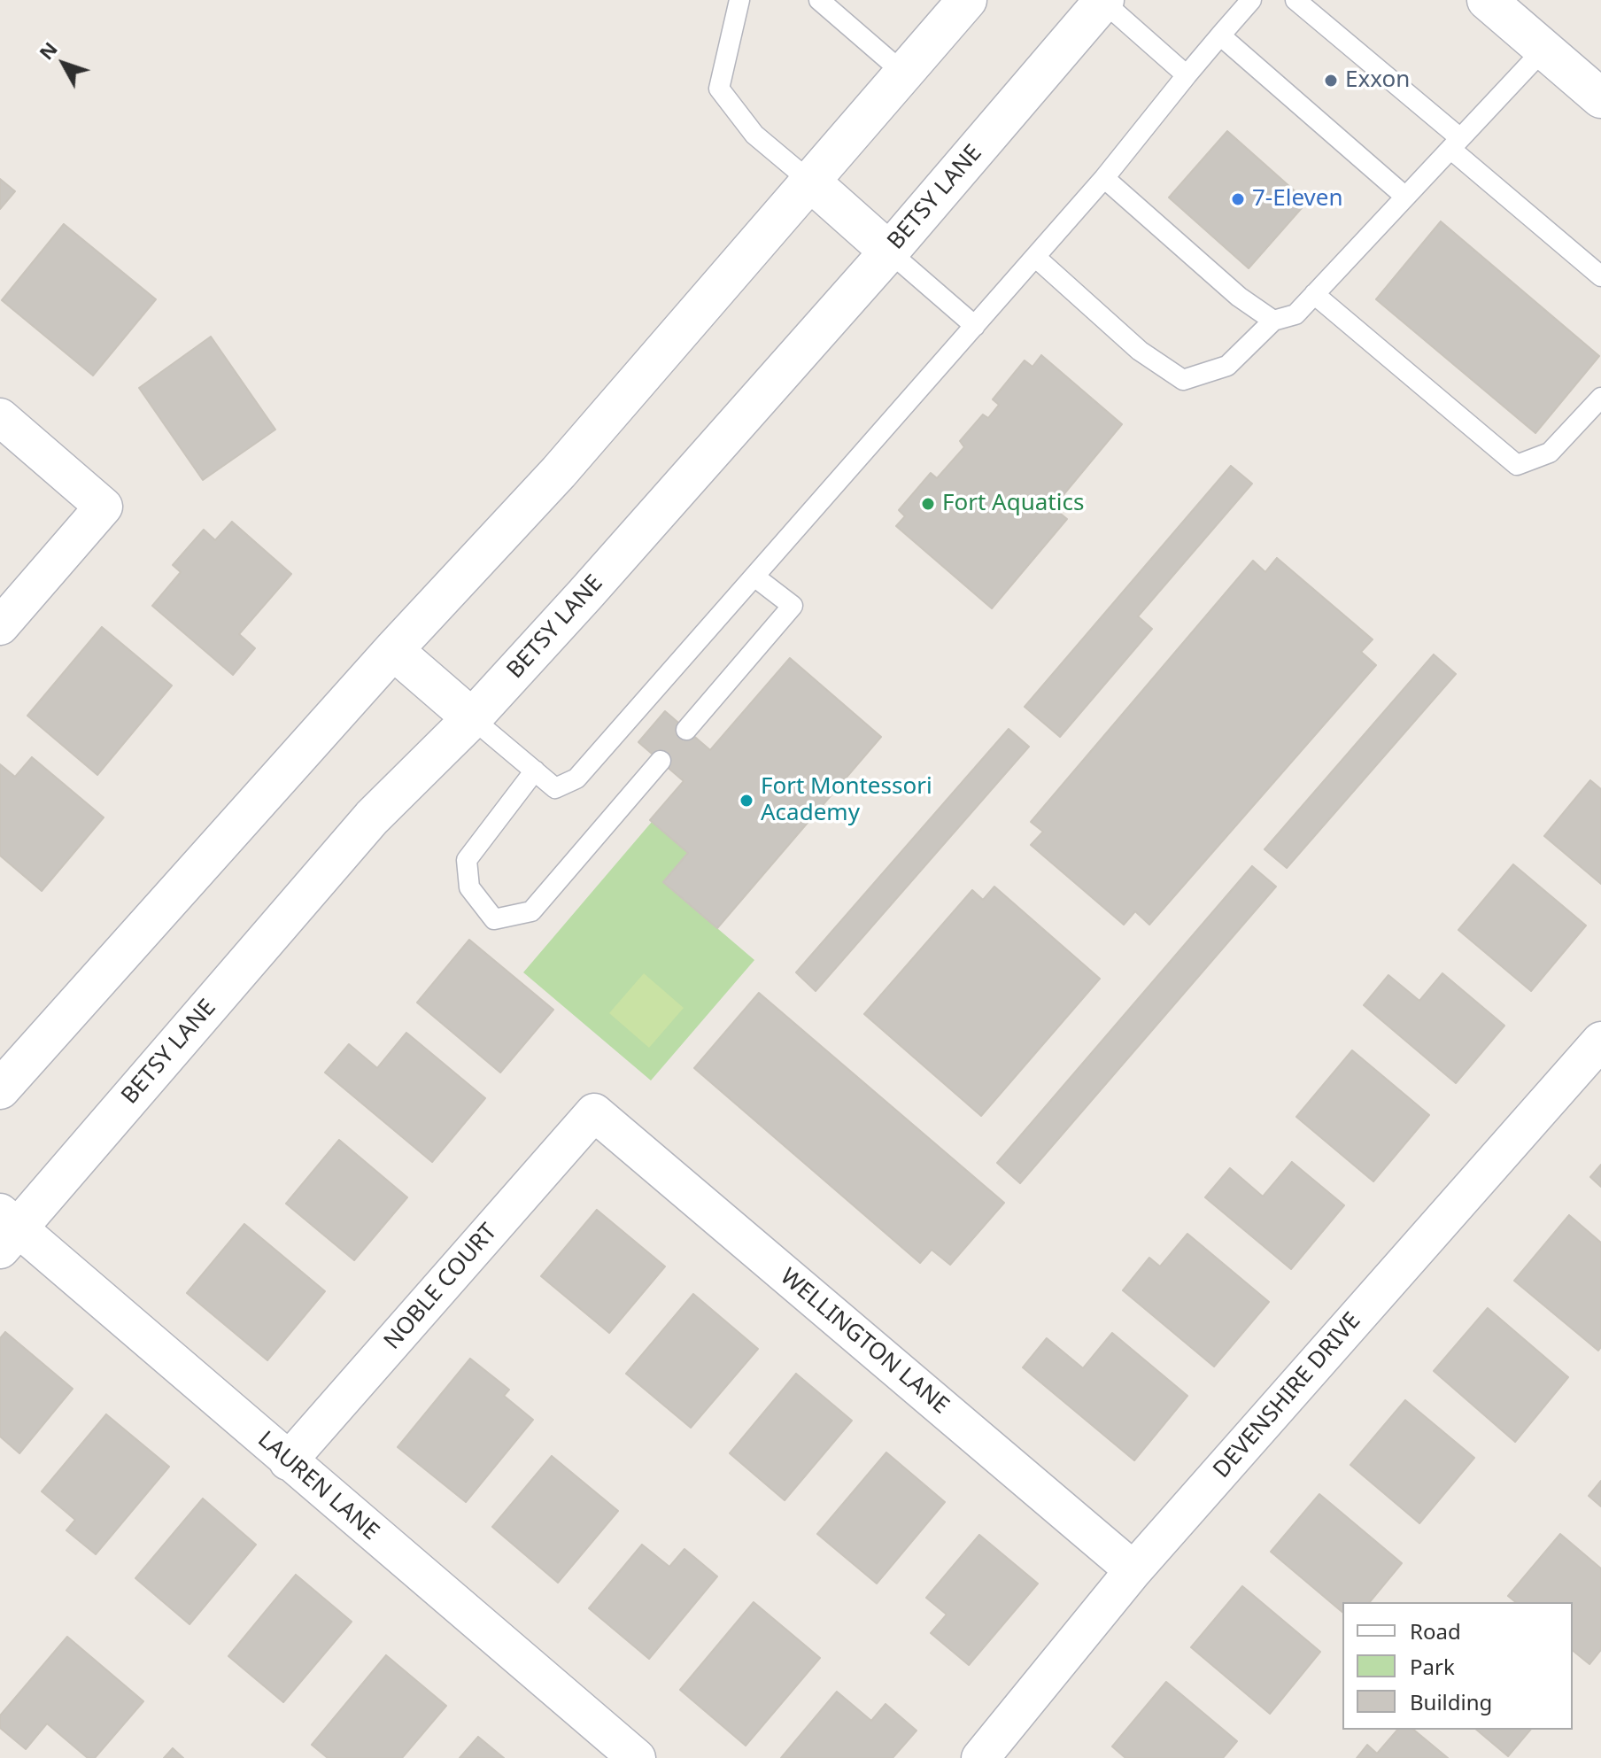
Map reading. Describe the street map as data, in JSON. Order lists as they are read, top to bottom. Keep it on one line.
{"streets":{"main road":["BETSY LANE"],"street":["NOBLE COURT","WELLINGTON LANE","DEVENSHIRE DRIVE","LAUREN LANE"]},"crossings":[["BETSY LANE","LAUREN LANE"],["NOBLE COURT","WELLINGTON LANE"],["NOBLE COURT","LAUREN LANE"],["WELLINGTON LANE","DEVENSHIRE DRIVE"]],"places":["Exxon","7-Eleven","Fort Aquatics","Fort Montessori Academy"],"legend":["Road","Park","Building"],"north":"top left"}
